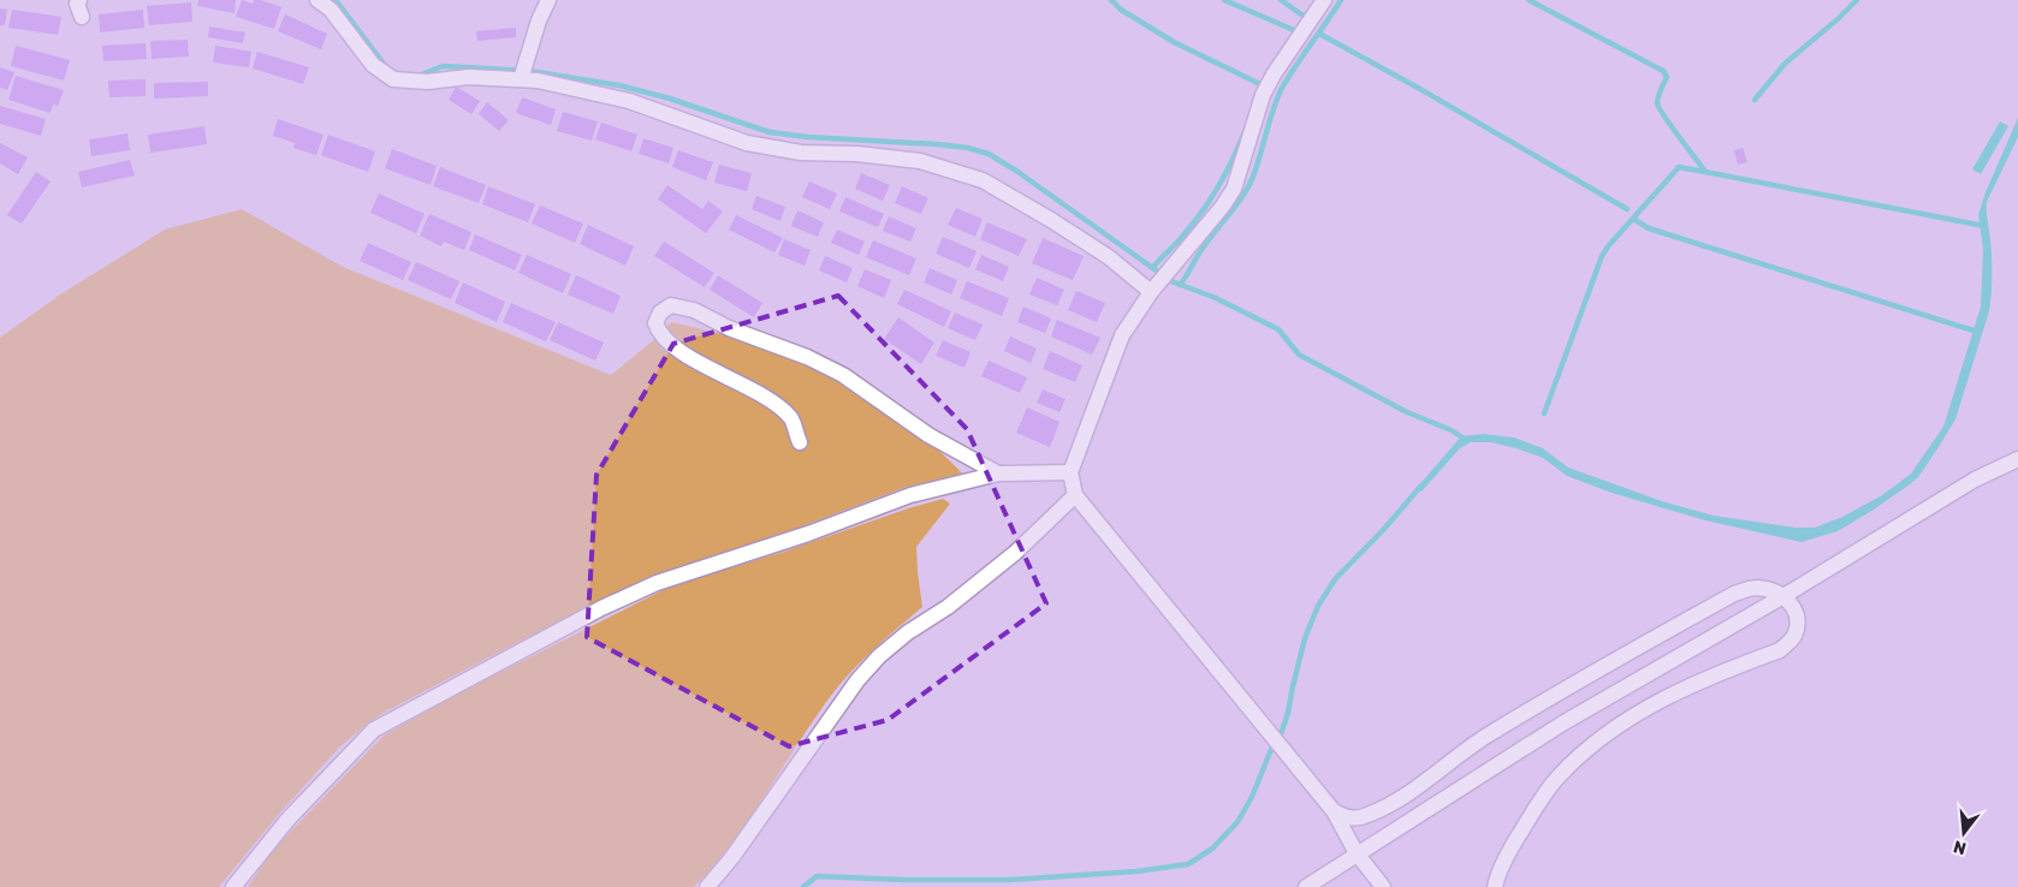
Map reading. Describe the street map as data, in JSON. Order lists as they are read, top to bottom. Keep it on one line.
{"north":"bottom"}
